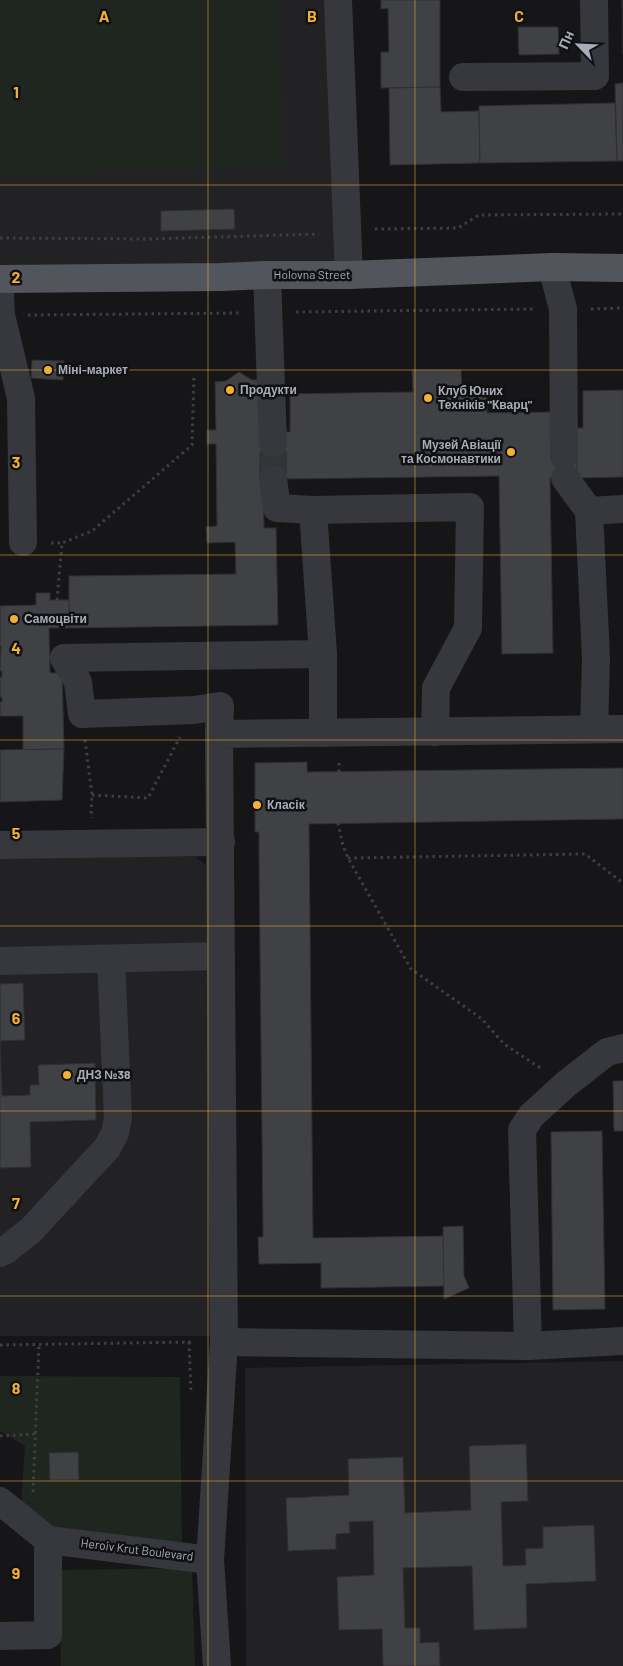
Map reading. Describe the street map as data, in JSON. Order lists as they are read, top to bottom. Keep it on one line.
{"streets":{"main road":["Holovna Street"],"street":["Heroiv Krut Boulevard"]},"places":["Міні-маркет","Продукти","Клуб Юних Техніків \"Кварц\"","Музей Авіації та Космонавтики","Самоцвіти","Класік","ДНЗ №38"],"north":"top left","grid":{"columns":["A","B","C"],"rows":["1","2","3","4","5","6","7","8","9"]}}
